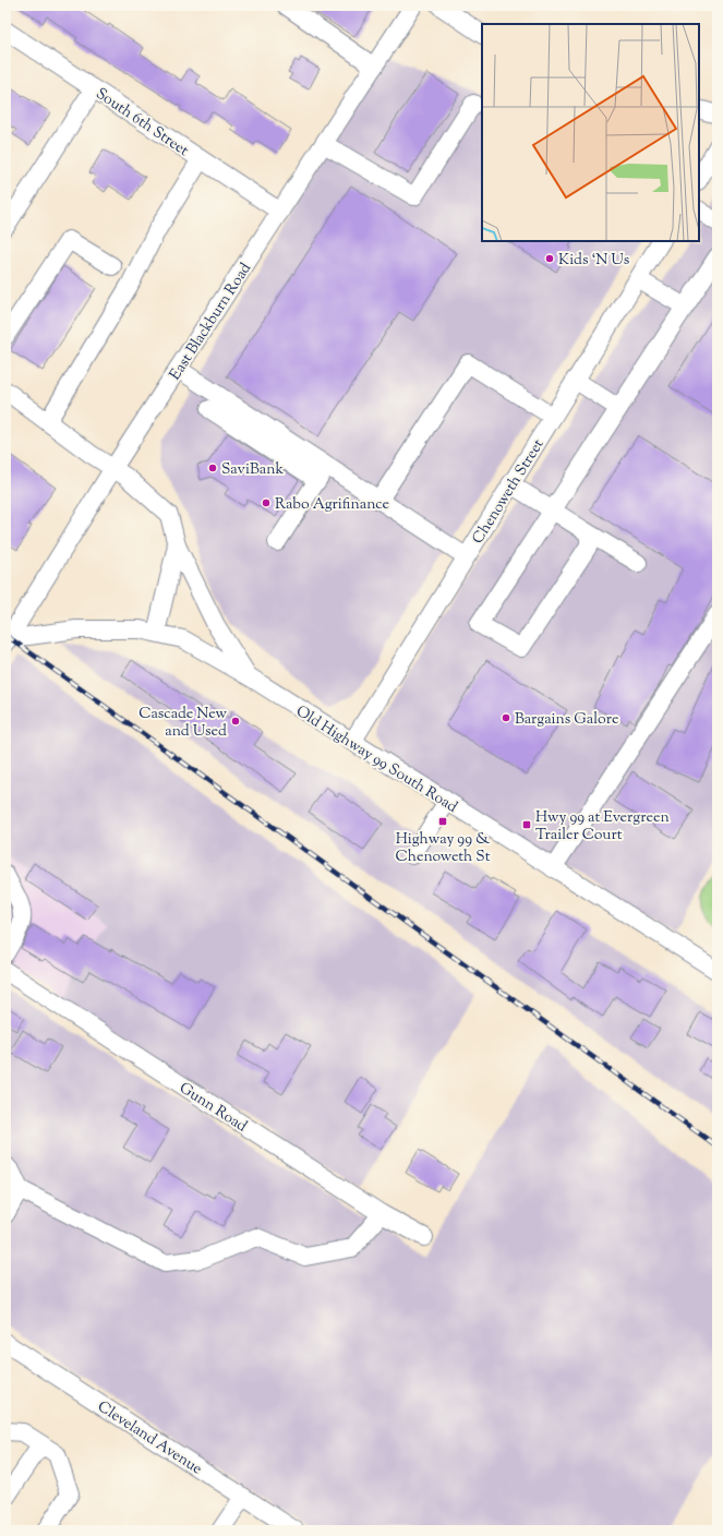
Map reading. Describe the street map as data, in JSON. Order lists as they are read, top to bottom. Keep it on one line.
{"streets":{"street":["South 6th Street","East Blackburn Road","Chenoweth Street","Old Highway 99 South Road","Gunn Road","Cleveland Avenue"]},"crossings":[["South 6th Street","East Blackburn Road"],["East Blackburn Road","Old Highway 99 South Road"],["Chenoweth Street","Old Highway 99 South Road"]],"places":{"other":["Kids ‘N Us","SaviBank","Rabo Agrifinance","Bargains Galore","Cascade New and Used"],"transit":["Highway 99 & Chenoweth St","Hwy 99 at Evergreen Trailer Court"]}}
